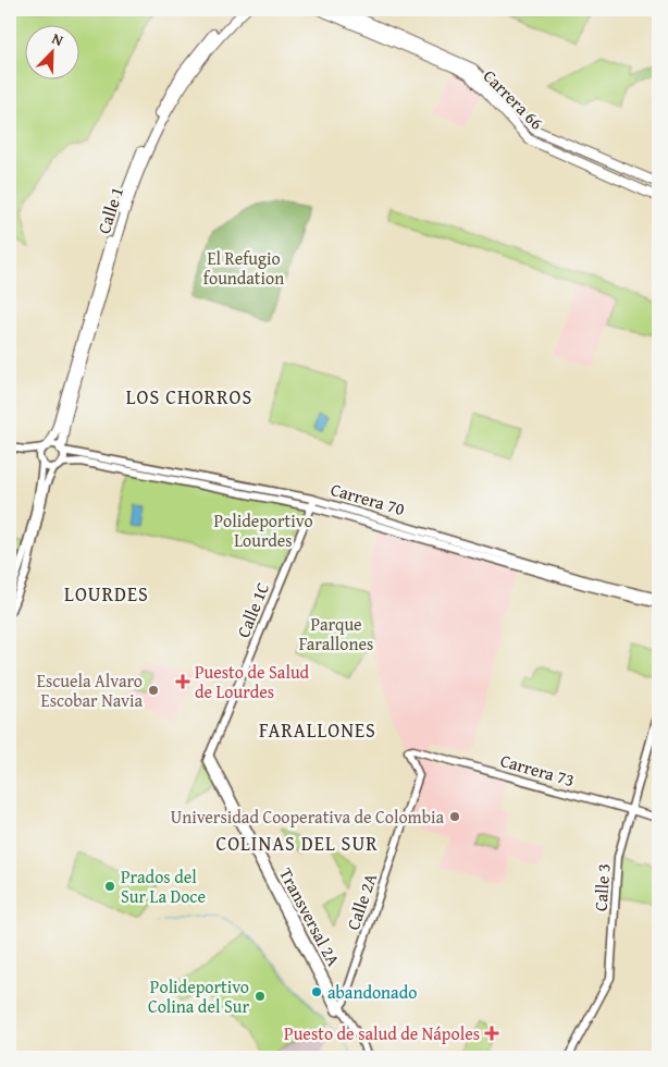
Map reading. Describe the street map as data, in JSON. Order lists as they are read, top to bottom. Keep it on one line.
{"streets":{"main road":["Carrera 66","Calle 1"],"street":["Carrera 70","Calle 1C","Carrera 73","Calle 3","Calle 2A","Transversal 2A"]},"crossings":[["Calle 1","Carrera 70"],["Carrera 70","Calle 1C"],["Calle 1C","Transversal 2A"],["Carrera 73","Calle 3"],["Carrera 73","Calle 2A"],["Calle 2A","Transversal 2A"]],"districts":["LOS CHORROS","LOURDES","FARALLONES","COLINAS DEL SUR"],"parks":["El Refugio foundation","Polideportivo Lourdes","Parque Farallones"],"places":{"health":["Puesto de Salud de Lourdes","Puesto de salud de Nápoles"],"other":["Escuela Alvaro Escobar Navia","Universidad Cooperativa de Colombia","Prados del Sur La Doce","abandonado","Polideportivo Colina del Sur"]},"north":"top right"}
